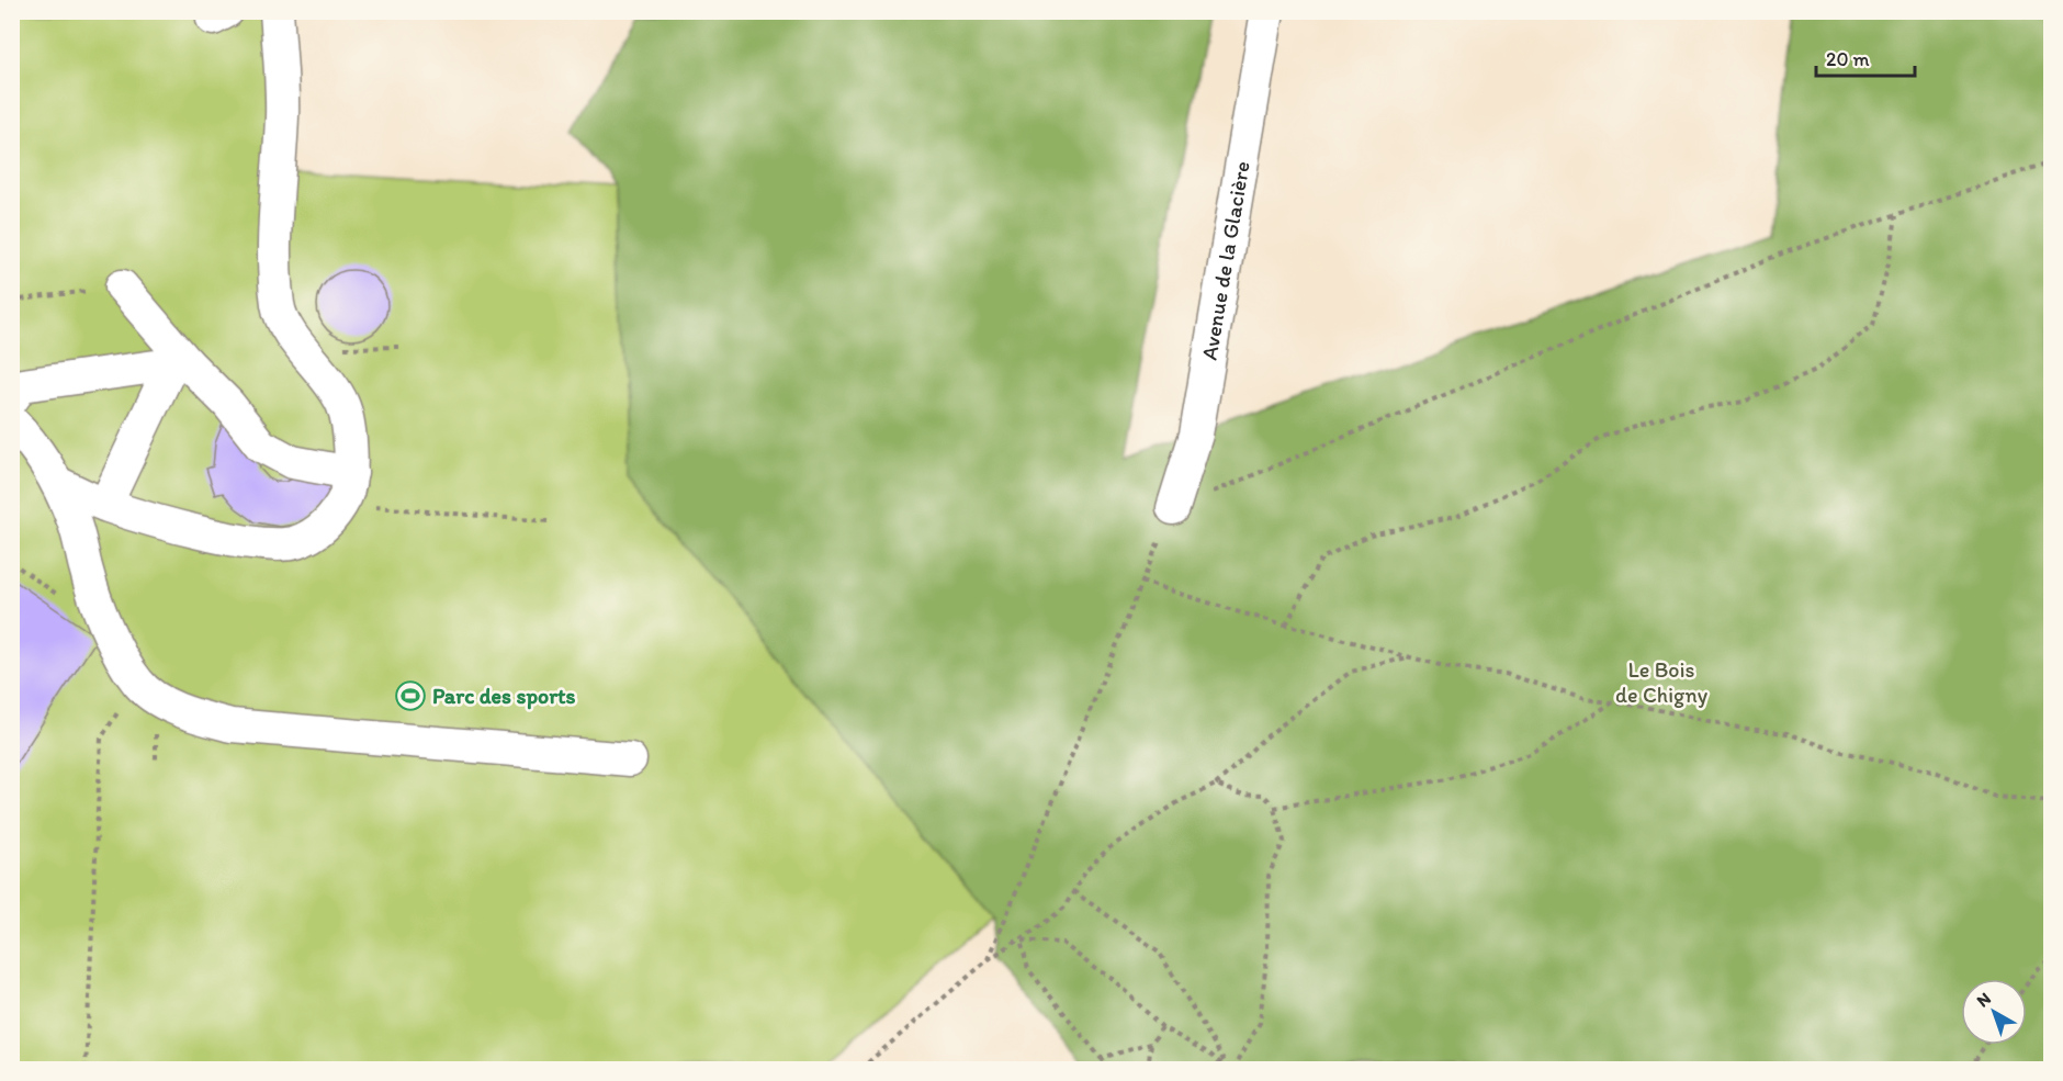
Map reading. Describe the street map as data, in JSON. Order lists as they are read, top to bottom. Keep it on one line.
{"streets":{"lane":["Avenue de la Glacière"]},"parks":["Le Bois de Chigny"],"places":{"sports":["Parc des sports"]},"scale_bar":"20 m","north":"top left"}
